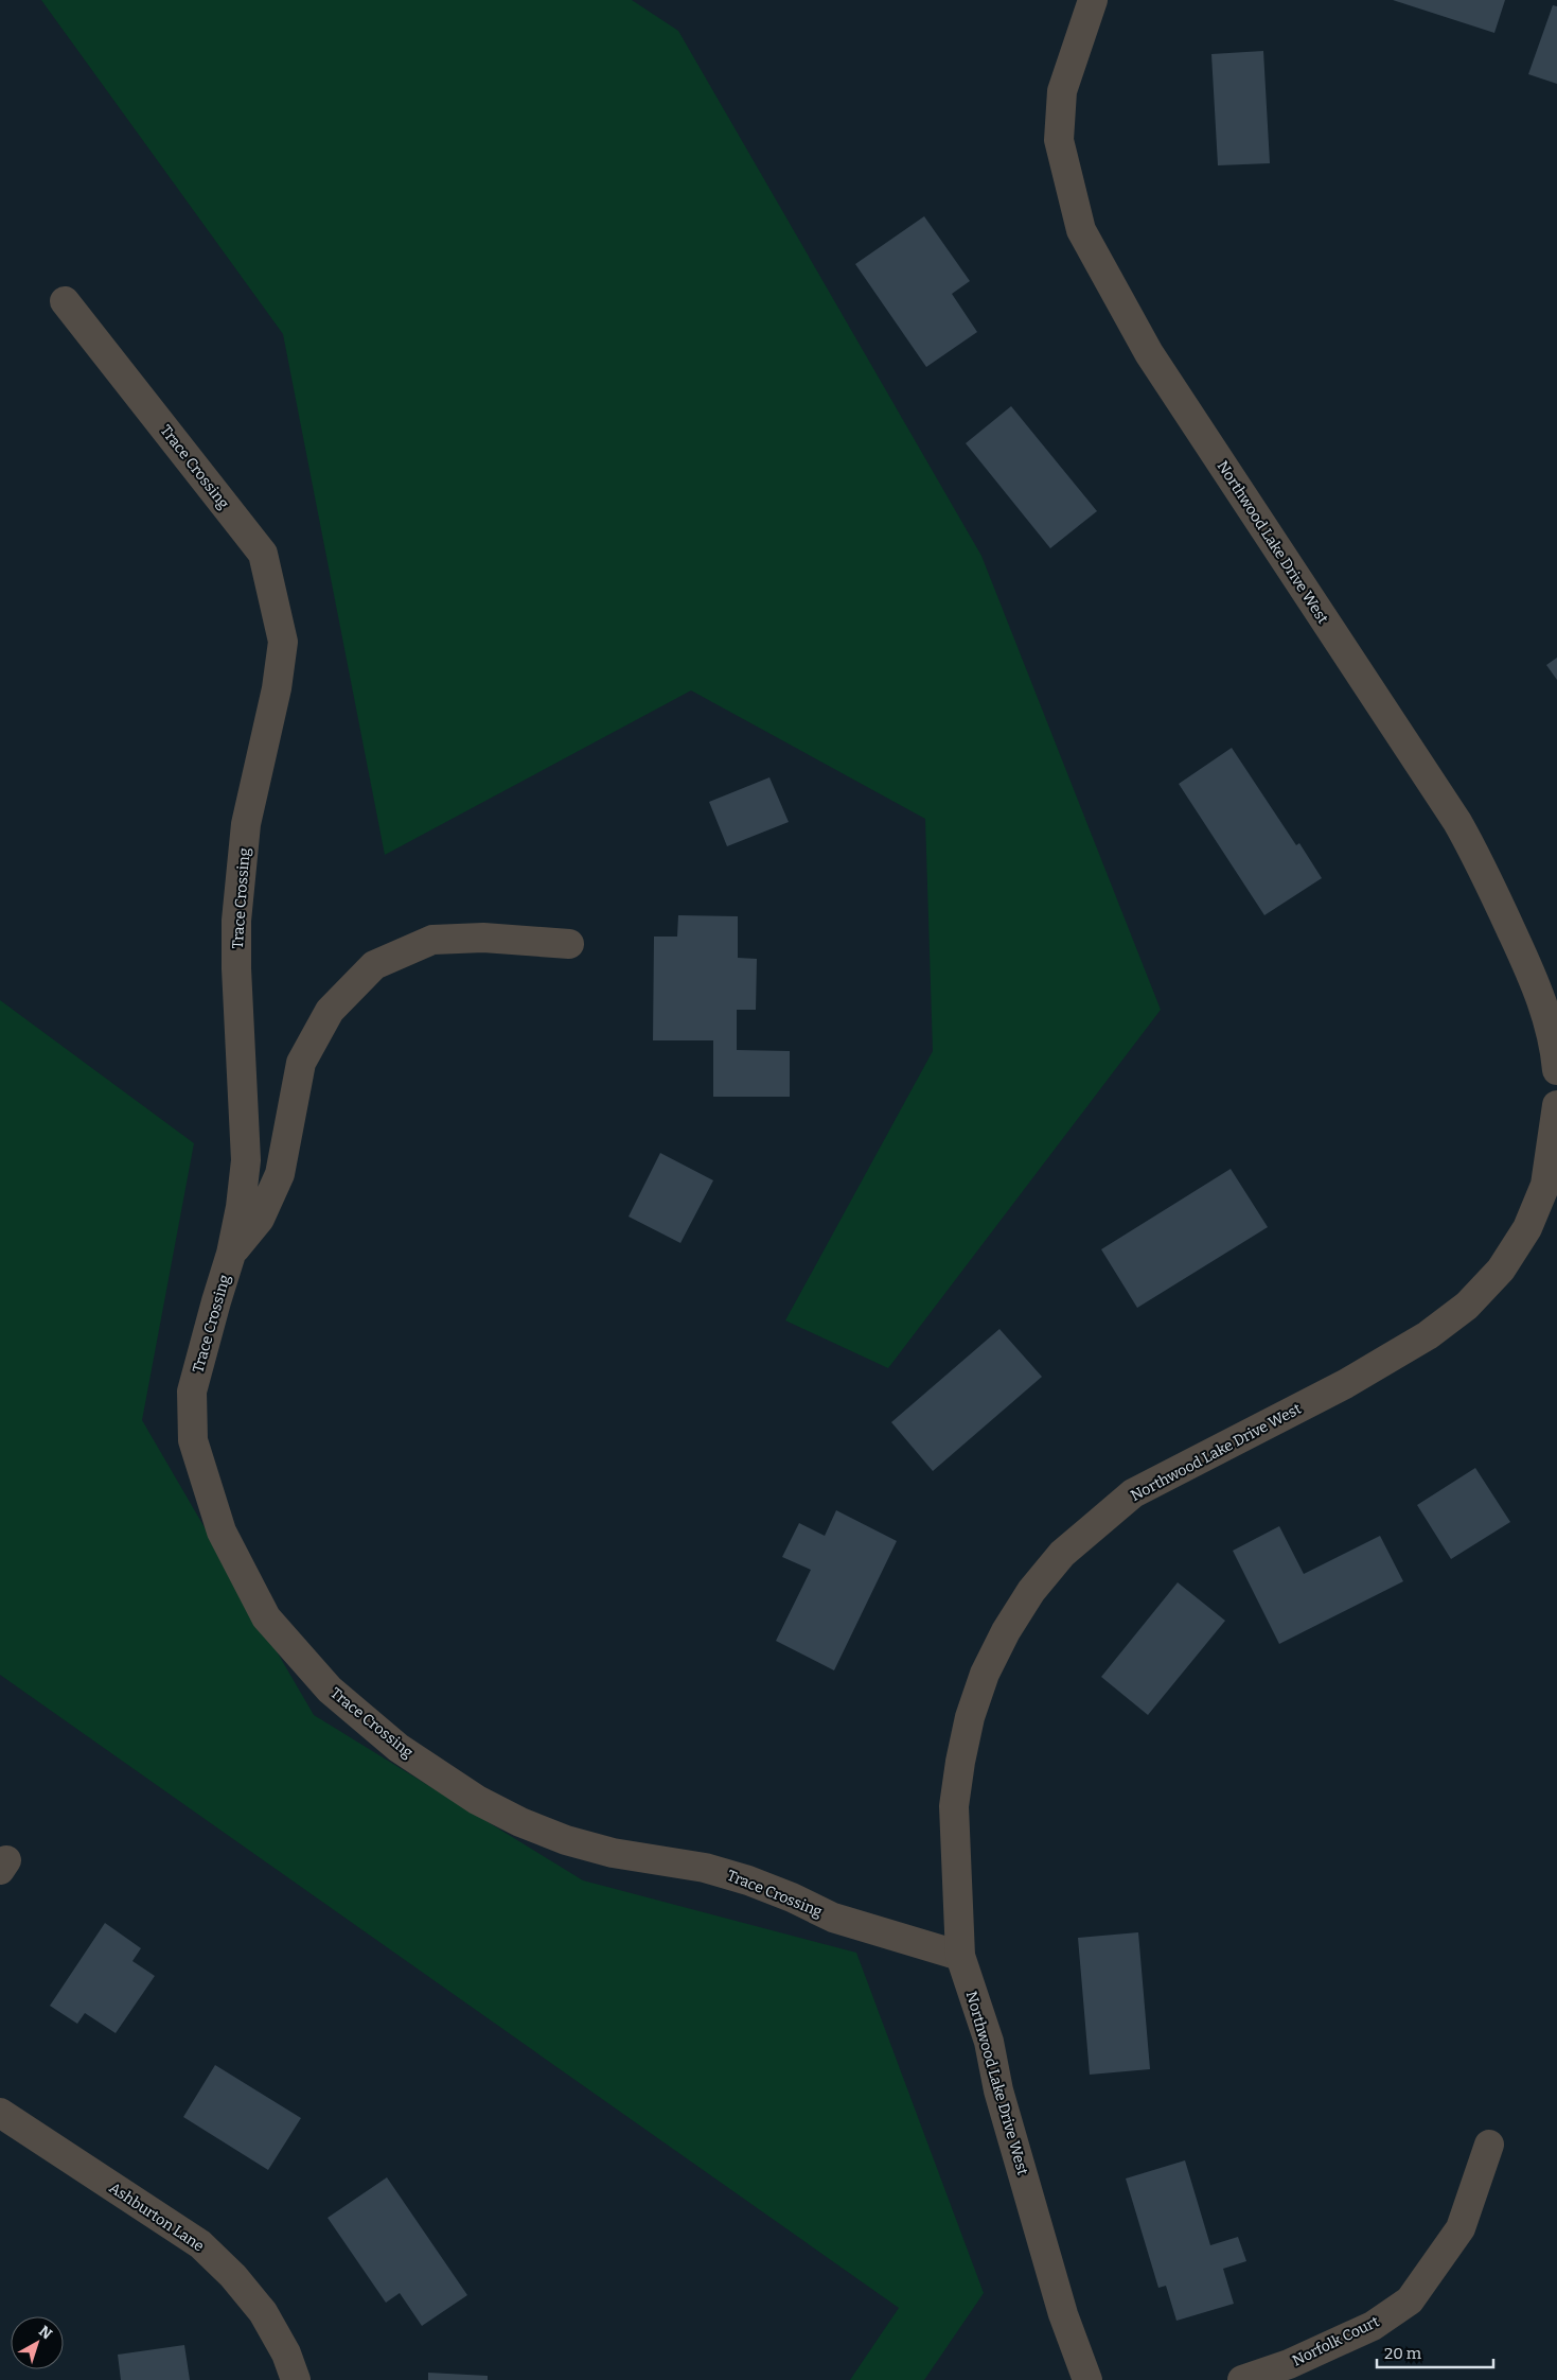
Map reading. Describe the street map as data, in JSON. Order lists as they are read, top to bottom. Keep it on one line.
{"streets":{"street":["Trace Crossing","Northwood Lake Drive West","Ashburton Lane","Norfolk Court"]},"crossings":[["Trace Crossing","Northwood Lake Drive West"]],"scale_bar":"20 m","north":"top right"}
